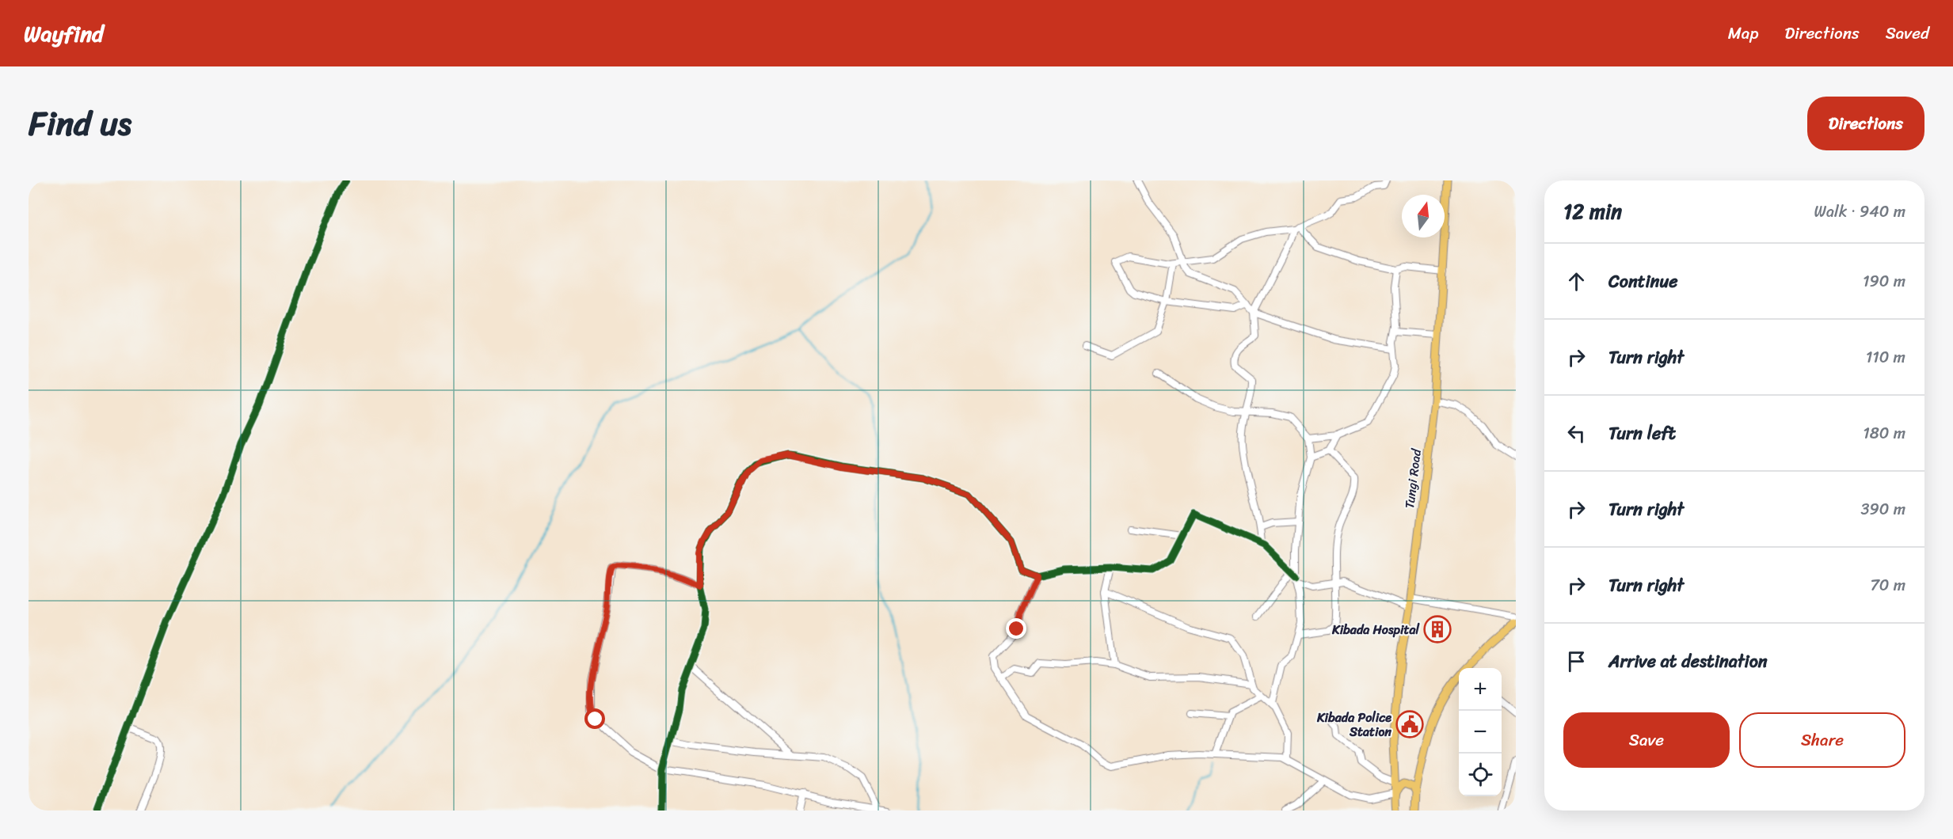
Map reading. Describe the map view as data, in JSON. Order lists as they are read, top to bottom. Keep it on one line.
{"streets":{"main road":["Tungi Road"]},"places":{"building":["Kibada Hospital"],"public building":["Kibada Police Station"]},"north":"top","page":{"header":"Wayfind","nav":["Map","Directions","Saved"],"title":"Find us","buttons":["Directions",["Save","Share"]],"heading":["12 min","Walk · 940 m"],"list":[["Continue","190 m"],["Turn right","110 m"],["Turn left","180 m"],["Turn right","390 m"],["Turn right","70 m"],"Arrive at destination"],"map_buttons":["+","−"]}}
